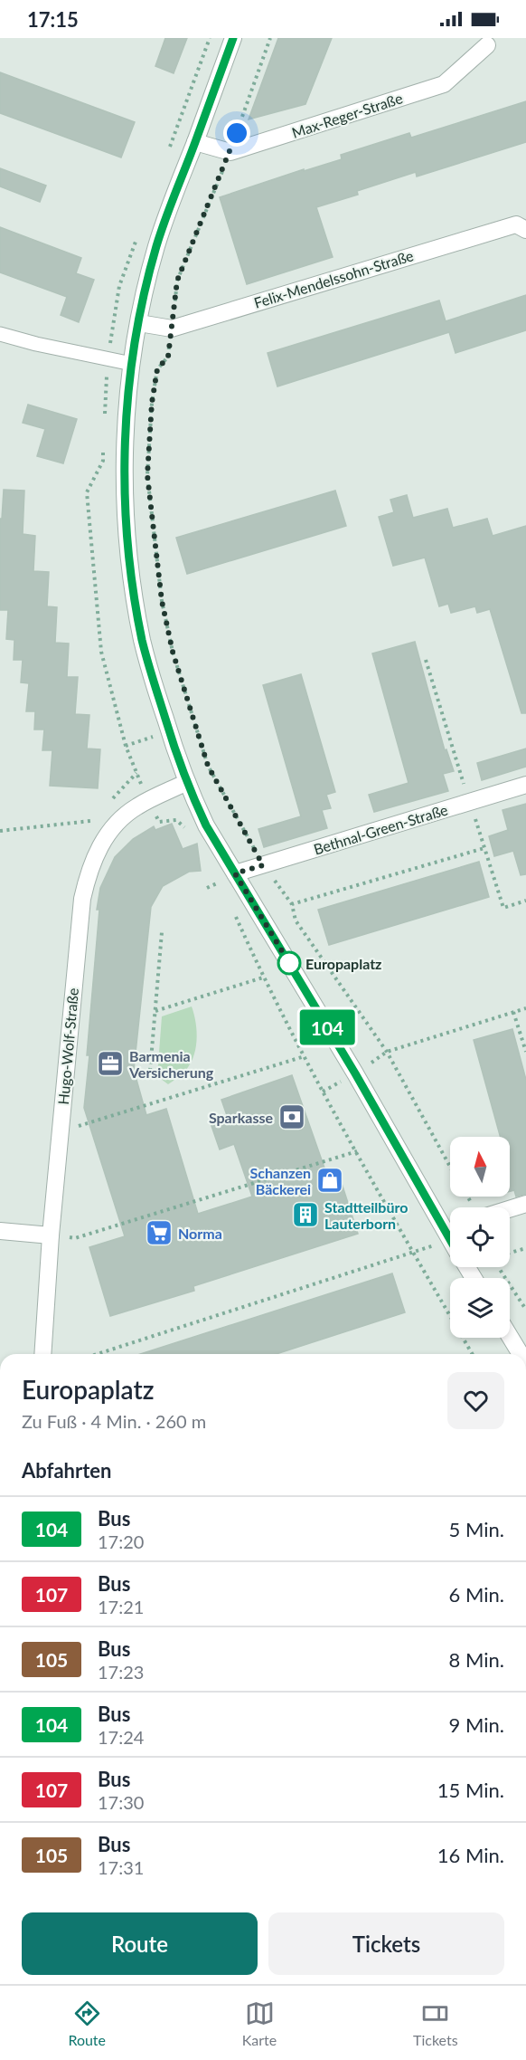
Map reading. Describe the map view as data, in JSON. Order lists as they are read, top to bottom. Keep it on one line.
{"streets":{"street":["Max-Reger-Straße","Felix-Mendelssohn-Straße","Bethnal-Green-Straße","Hugo-Wolf-Straße"]},"places":{"other":["Europaplatz"],"office":["Barmenia Versicherung"],"bank":["Sparkasse"],"shop":["Schanzen Bäckerei"],"building":["Stadtteilbüro Lauterborn"],"supermarket":["Norma"]},"lines":["bus line 104"],"north":"top","page":{"status":"17:15","on_map":"104","heading":[["Europaplatz","Zu Fuß · 4 Min. · 260 m"],"Abfahrten"],"list":[{"mark":"104","name":"Bus","note":"17:20","value":"5 Min."},{"mark":"107","name":"Bus","note":"17:21","value":"6 Min."},{"mark":"105","name":"Bus","note":"17:23","value":"8 Min."},{"mark":"104","name":"Bus","note":"17:24","value":"9 Min."},{"mark":"107","name":"Bus","note":"17:30","value":"15 Min."},{"mark":"105","name":"Bus","note":"17:31","value":"16 Min."}],"buttons":["Route","Tickets"],"tabs":["Route","Karte","Tickets"]}}
